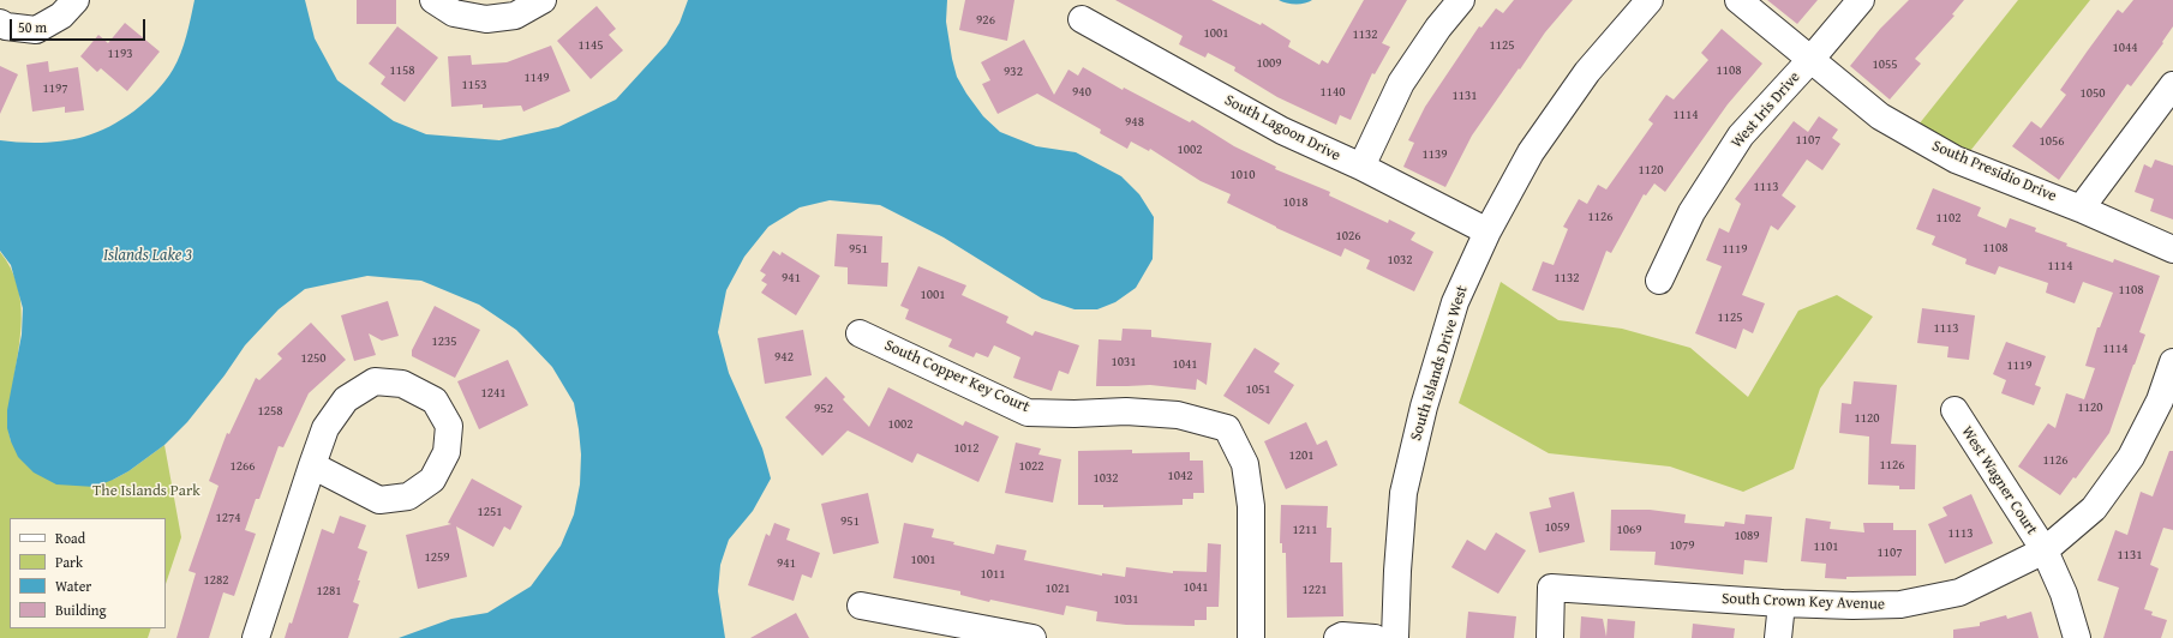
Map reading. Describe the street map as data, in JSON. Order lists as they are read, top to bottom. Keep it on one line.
{"streets":{"street":["West Iris Drive","South Lagoon Drive","South Presidio Drive","South Islands Drive West","South Copper Key Court","West Wagner Court","South Crown Key Avenue"]},"crossings":[["West Iris Drive","South Presidio Drive"],["South Lagoon Drive","South Islands Drive West"],["West Wagner Court","South Crown Key Avenue"]],"water":["Islands Lake 3"],"parks":["The Islands Park"],"house_numbers":["926","1001","1132","1145","1125","1044","1193","1009","1055","1158","1108","932","1149","1153","1197","940","1140","1050","1131","1114","948","1107","1056","1002","1139","1120","1010","1113","1018","1126","1102","1026","1108","951","1119","1032","1114","941","1132","1108","1001","1125","1113","1235","1114","942","1250","1031","1041","1119","1051","1241","1120","952","1258","1120","1002","1012","1201","1126","1126","1266","1022","1042","1032","1251","1274","951","1059","1211","1069","1113","1089","1079","1101","1107","1131","1259","1001","941","1011","1282","1041","1021","1221","1281","1031"],"legend":["Road","Park","Water","Building"],"scale_bar":"50 m"}
